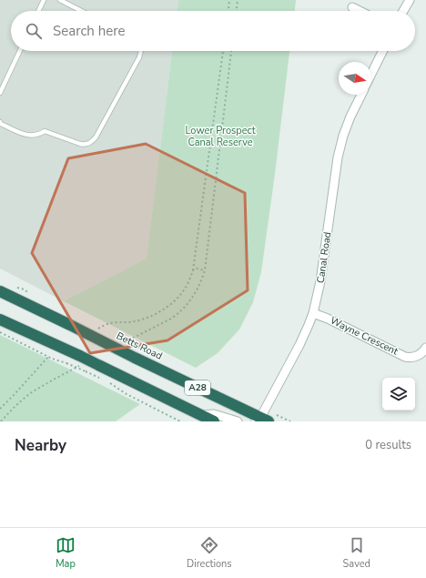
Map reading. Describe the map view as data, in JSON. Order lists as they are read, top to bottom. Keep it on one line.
{"streets":{"highway":["Betts Road","A28"],"street":["Canal Road","Wayne Crescent"]},"crossings":[["Canal Road","Wayne Crescent"],["Canal Road","Betts Road"]],"parks":["Lower Prospect Canal Reserve"],"north":"right","page":{"search":"Search here","heading":["Nearby","0 results"],"nav":["Map","Directions","Saved"]}}
